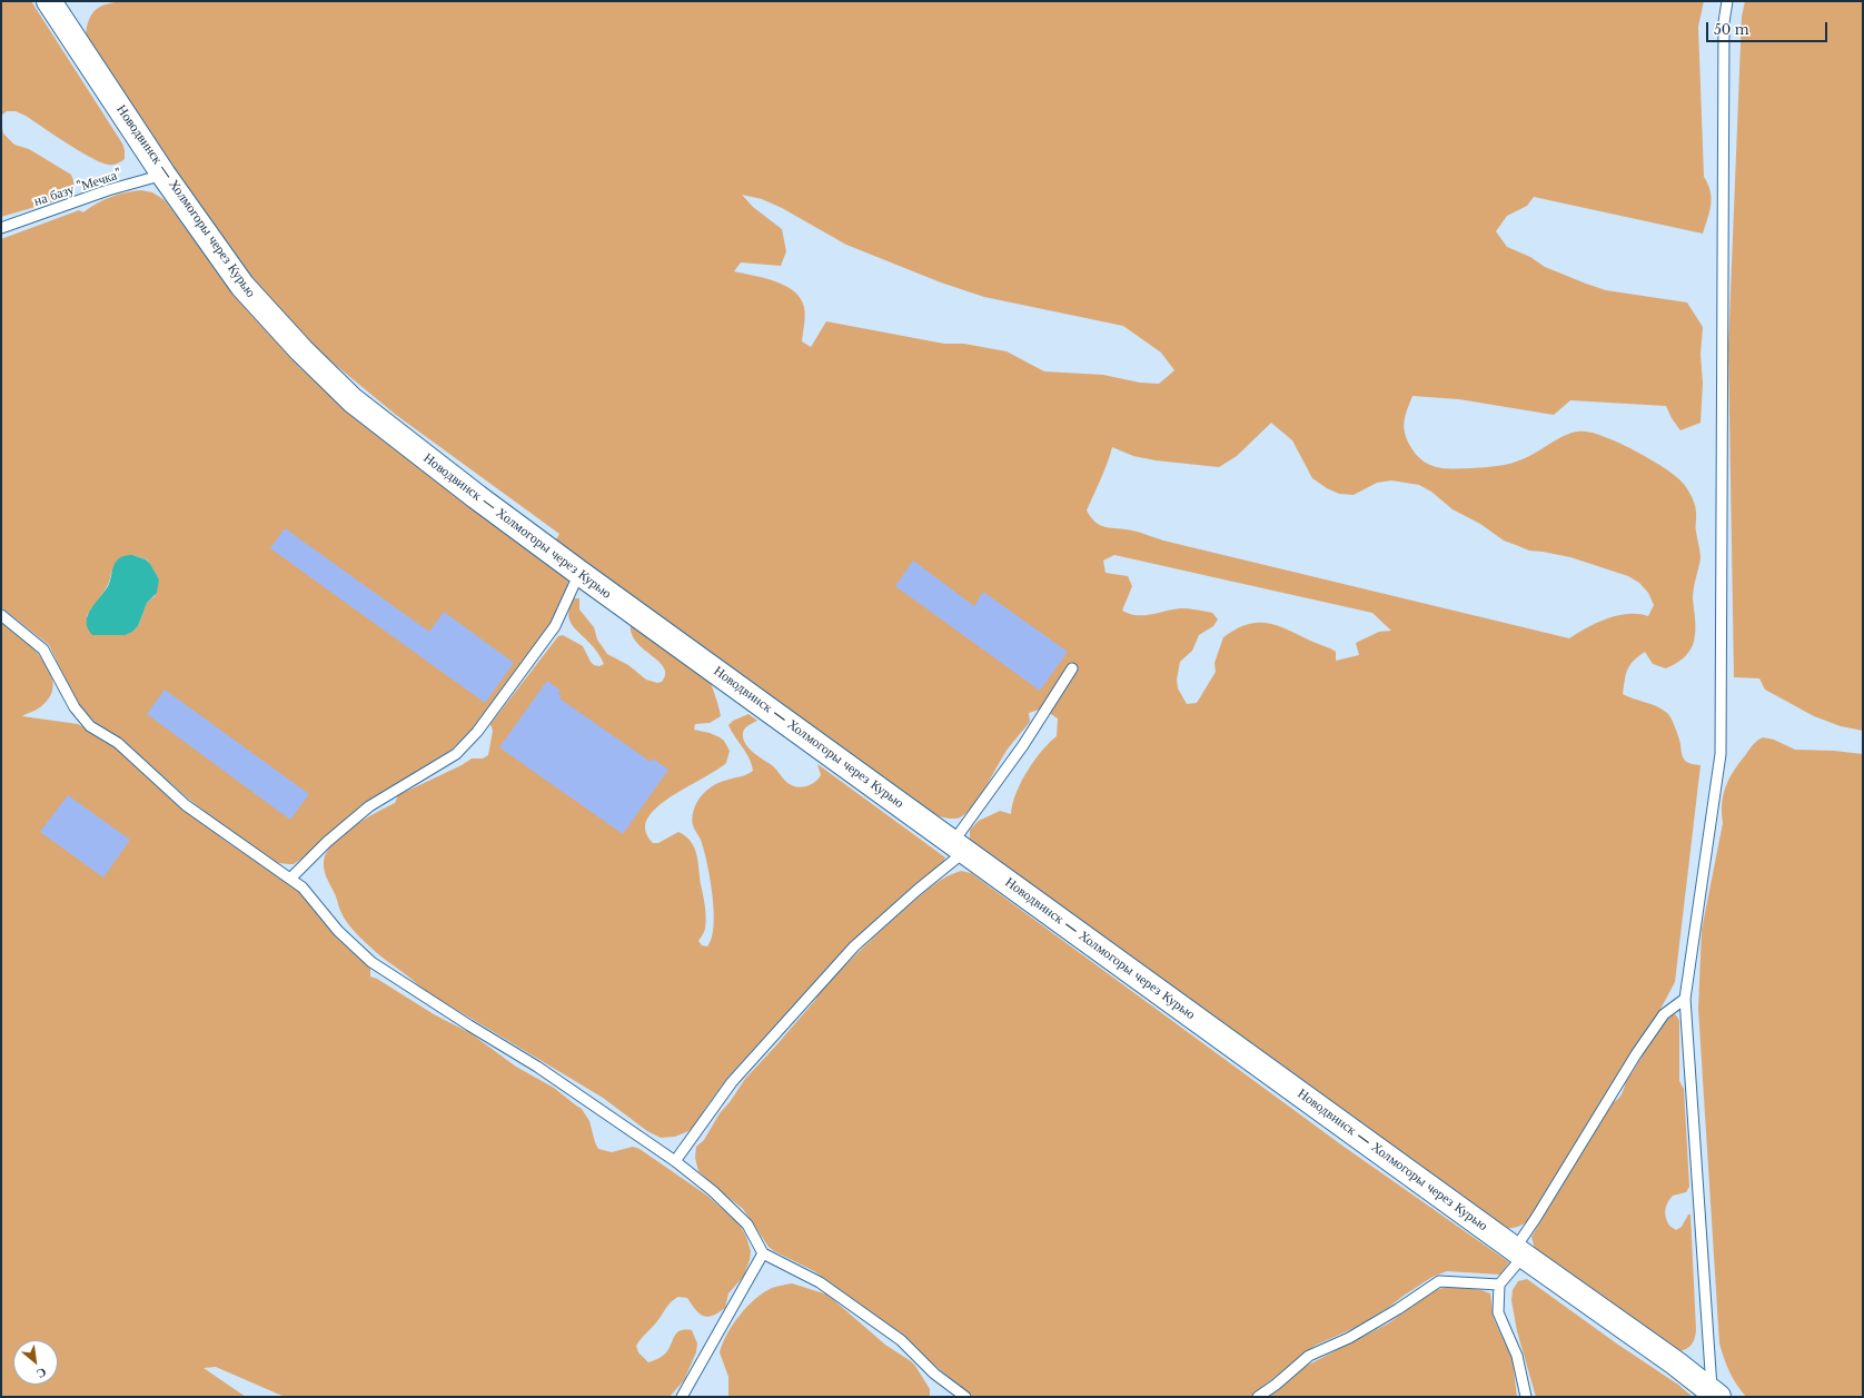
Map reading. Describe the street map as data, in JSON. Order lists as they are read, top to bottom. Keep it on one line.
{"streets":{"main road":["Новодвинск — Холмогоры через Курью"],"lane":["на базу \"Мечка\""]},"crossings":[["на базу \"Мечка\"","Новодвинск — Холмогоры через Курью"]],"scale_bar":"50 m","north":"bottom right"}
